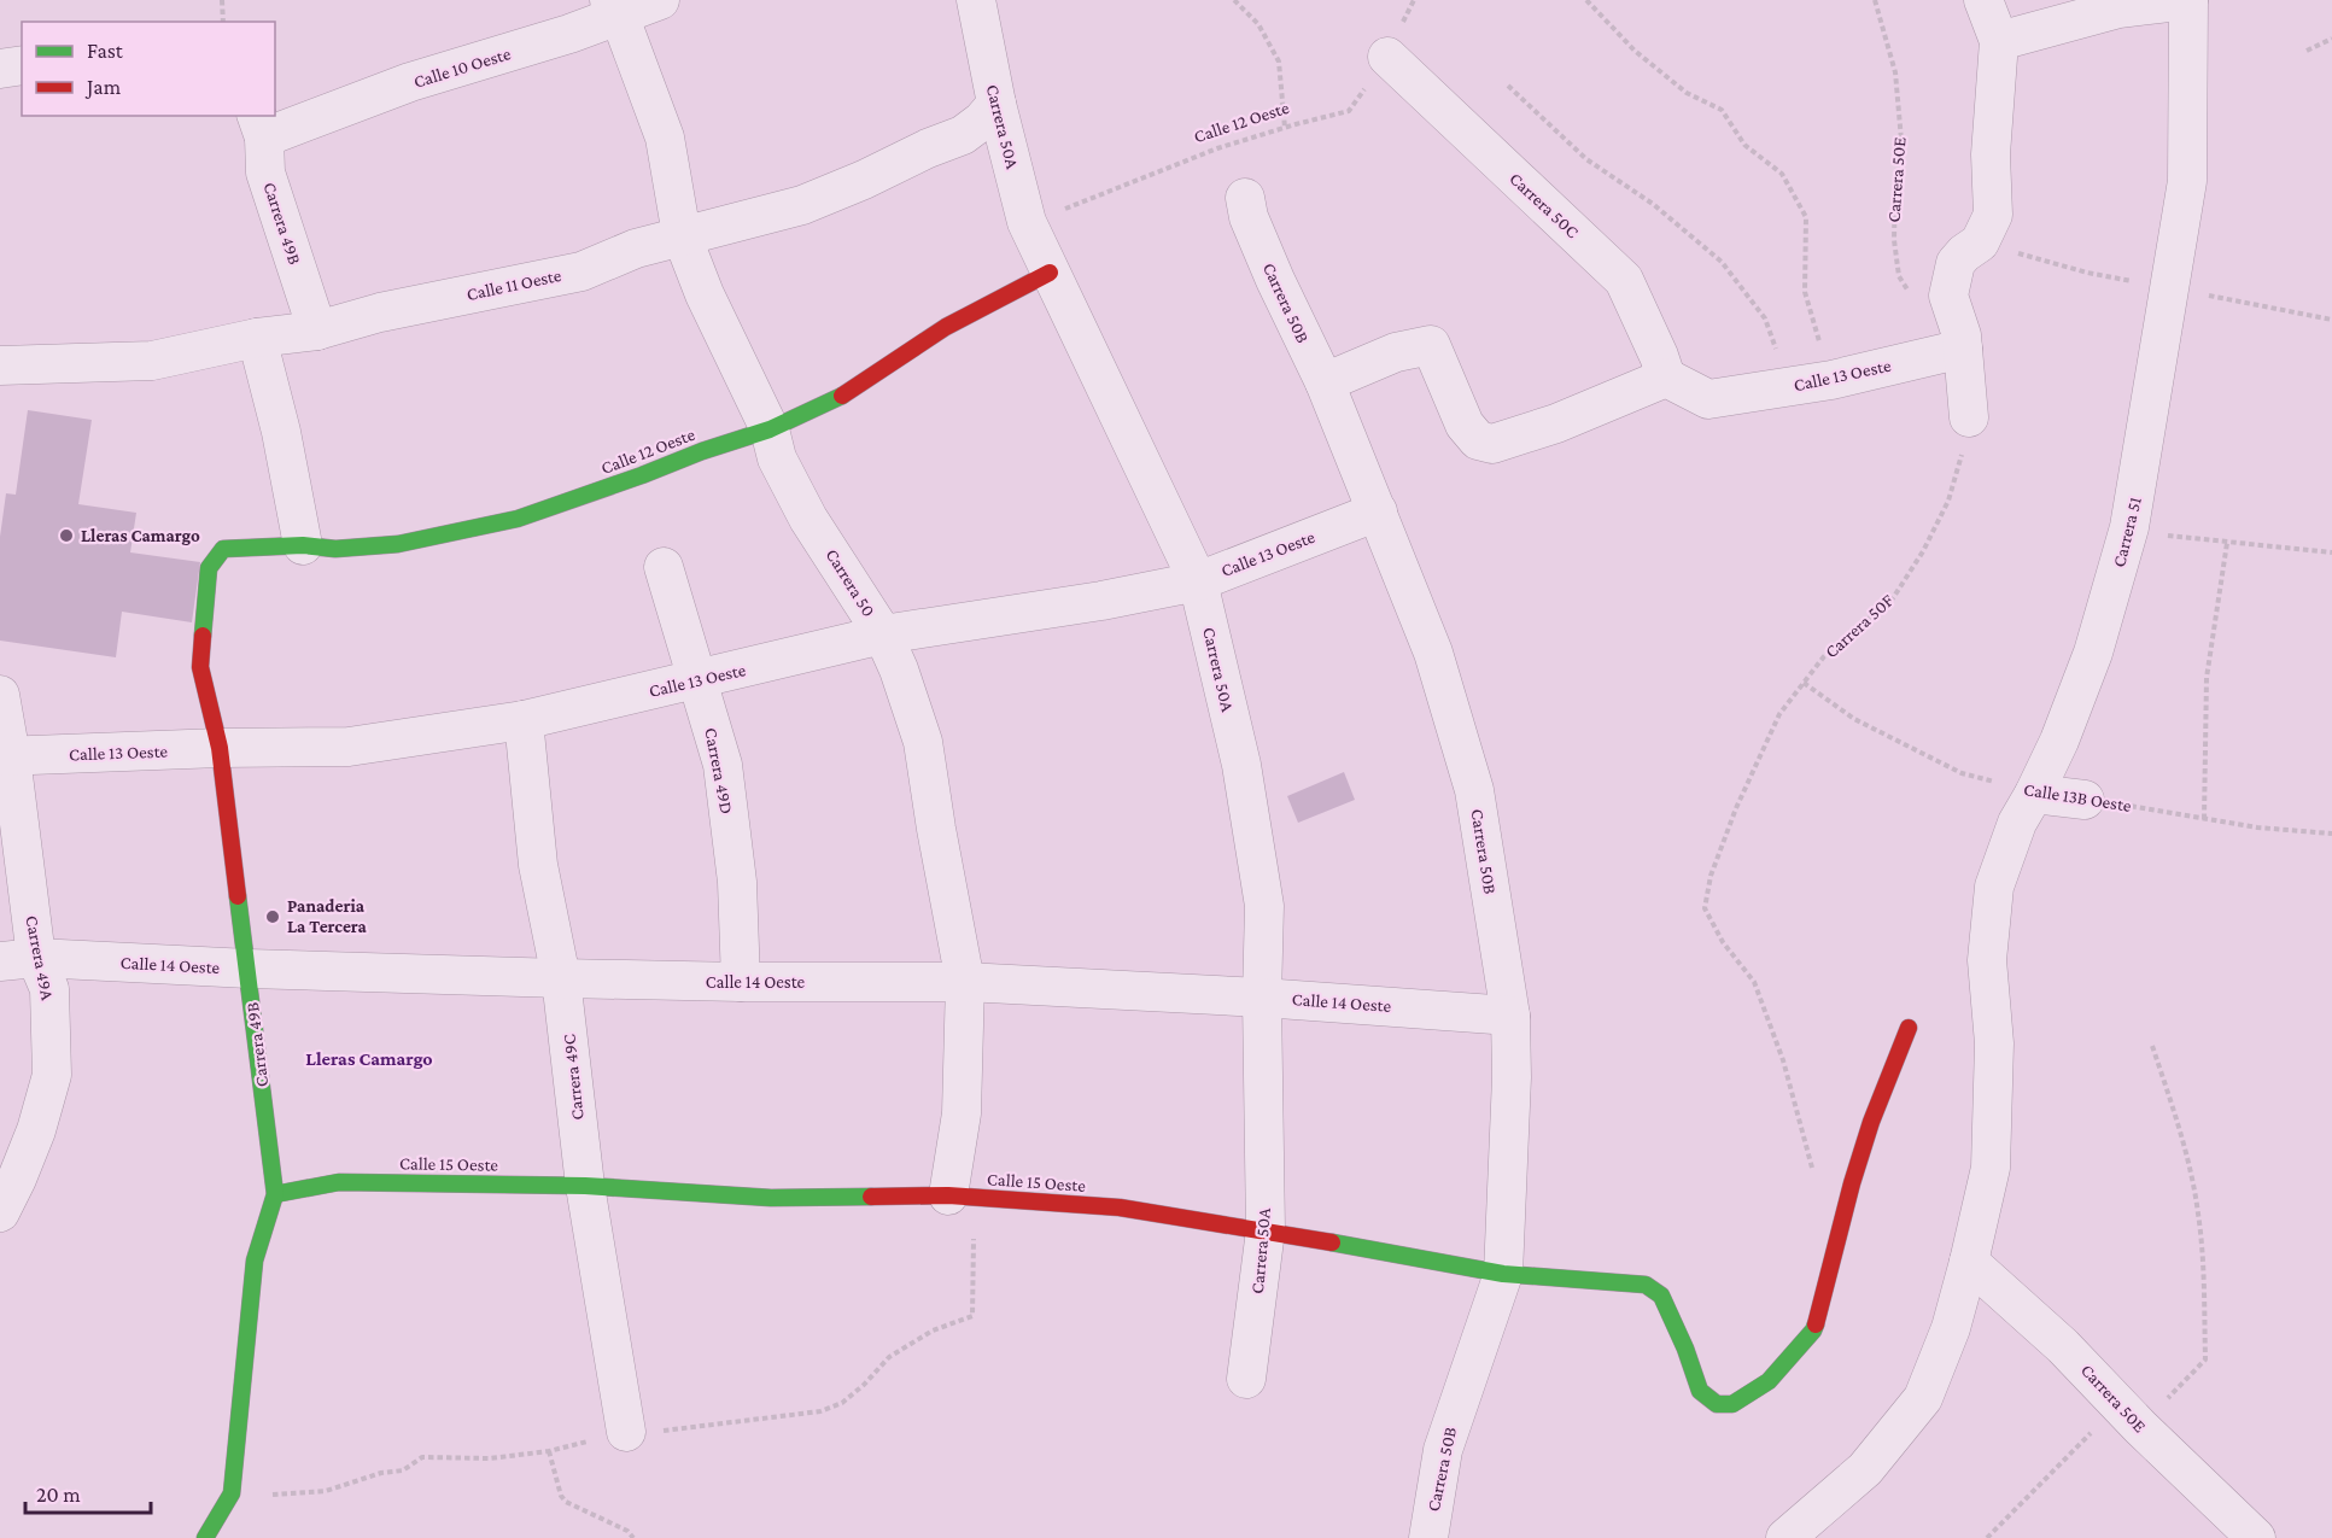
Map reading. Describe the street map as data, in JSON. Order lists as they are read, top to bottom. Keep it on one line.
{"streets":{"street":["Calle 10 Oeste","Calle 12 Oeste","Carrera 50A","Carrera 50E","Carrera 50C","Carrera 49B","Calle 11 Oeste","Carrera 50B","Calle 13 Oeste","Carrera 51","Carrera 50","Carrera 49D","Calle 13B Oeste","Carrera 49A","Calle 14 Oeste","Carrera 49C","Calle 15 Oeste"],"path":["Carrera 50F"]},"crossings":[["Calle 10 Oeste","Carrera 49B"],["Calle 10 Oeste","Carrera 50"],["Calle 12 Oeste","Carrera 50A"],["Calle 12 Oeste","Carrera 50C"],["Calle 12 Oeste","Carrera 49B"],["Calle 12 Oeste","Carrera 50"],["Carrera 50A","Calle 11 Oeste"],["Carrera 50A","Calle 13 Oeste"],["Carrera 50A","Calle 14 Oeste"],["Carrera 50A","Calle 15 Oeste"],["Carrera 50E","Carrera 51"],["Carrera 50C","Calle 13 Oeste"],["Carrera 49B","Calle 11 Oeste"],["Carrera 49B","Calle 13 Oeste"],["Carrera 49B","Calle 14 Oeste"],["Carrera 49B","Calle 15 Oeste"],["Calle 11 Oeste","Carrera 50"],["Carrera 50B","Calle 13 Oeste"],["Carrera 50B","Calle 14 Oeste"],["Carrera 50B","Calle 15 Oeste"],["Calle 13 Oeste","Carrera 50"],["Calle 13 Oeste","Carrera 49D"],["Calle 13 Oeste","Carrera 49A"],["Calle 13 Oeste","Carrera 49C"],["Carrera 51","Calle 13B Oeste"],["Carrera 50","Calle 14 Oeste"],["Carrera 50","Calle 15 Oeste"],["Carrera 50F","Calle 13B Oeste"],["Carrera 49D","Calle 14 Oeste"],["Carrera 49A","Calle 14 Oeste"],["Calle 14 Oeste","Carrera 49C"],["Carrera 49C","Calle 15 Oeste"]],"districts":["Lleras Camargo"],"places":["Lleras Camargo","Panaderia La Tercera"],"legend":["Fast","Jam"],"scale_bar":"20 m"}
